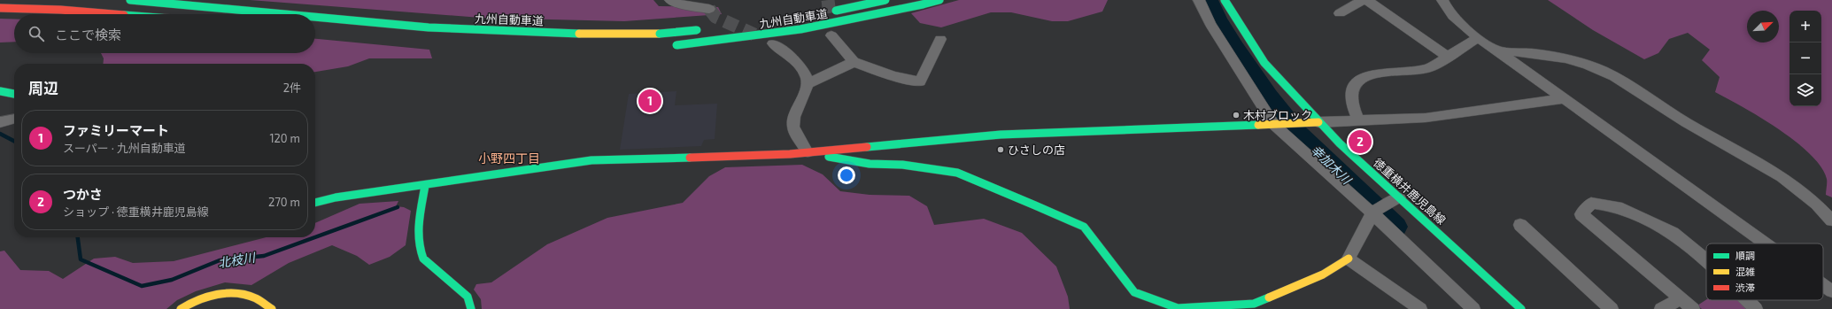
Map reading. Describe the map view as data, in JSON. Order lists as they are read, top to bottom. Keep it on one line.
{"streets":{"main road":["九州自動車道","徳重横井鹿児島線"]},"districts":["小野四丁目"],"water":["幸加木川","北枝川"],"places":["木村ブロック","ひさしの店"],"legend":["順調","混雑","渋滞"],"north":"top right","page":{"map_buttons":["+","−"],"search":"ここで検索","heading":["周辺","2件"],"pins":["1","2"],"list":[{"mark":"1","name":"ファミリーマート","note":"スーパー · 九州自動車道","value":"120 m"},{"mark":"2","name":"つかさ","note":"ショップ · 徳重横井鹿児島線","value":"270 m"}]}}
